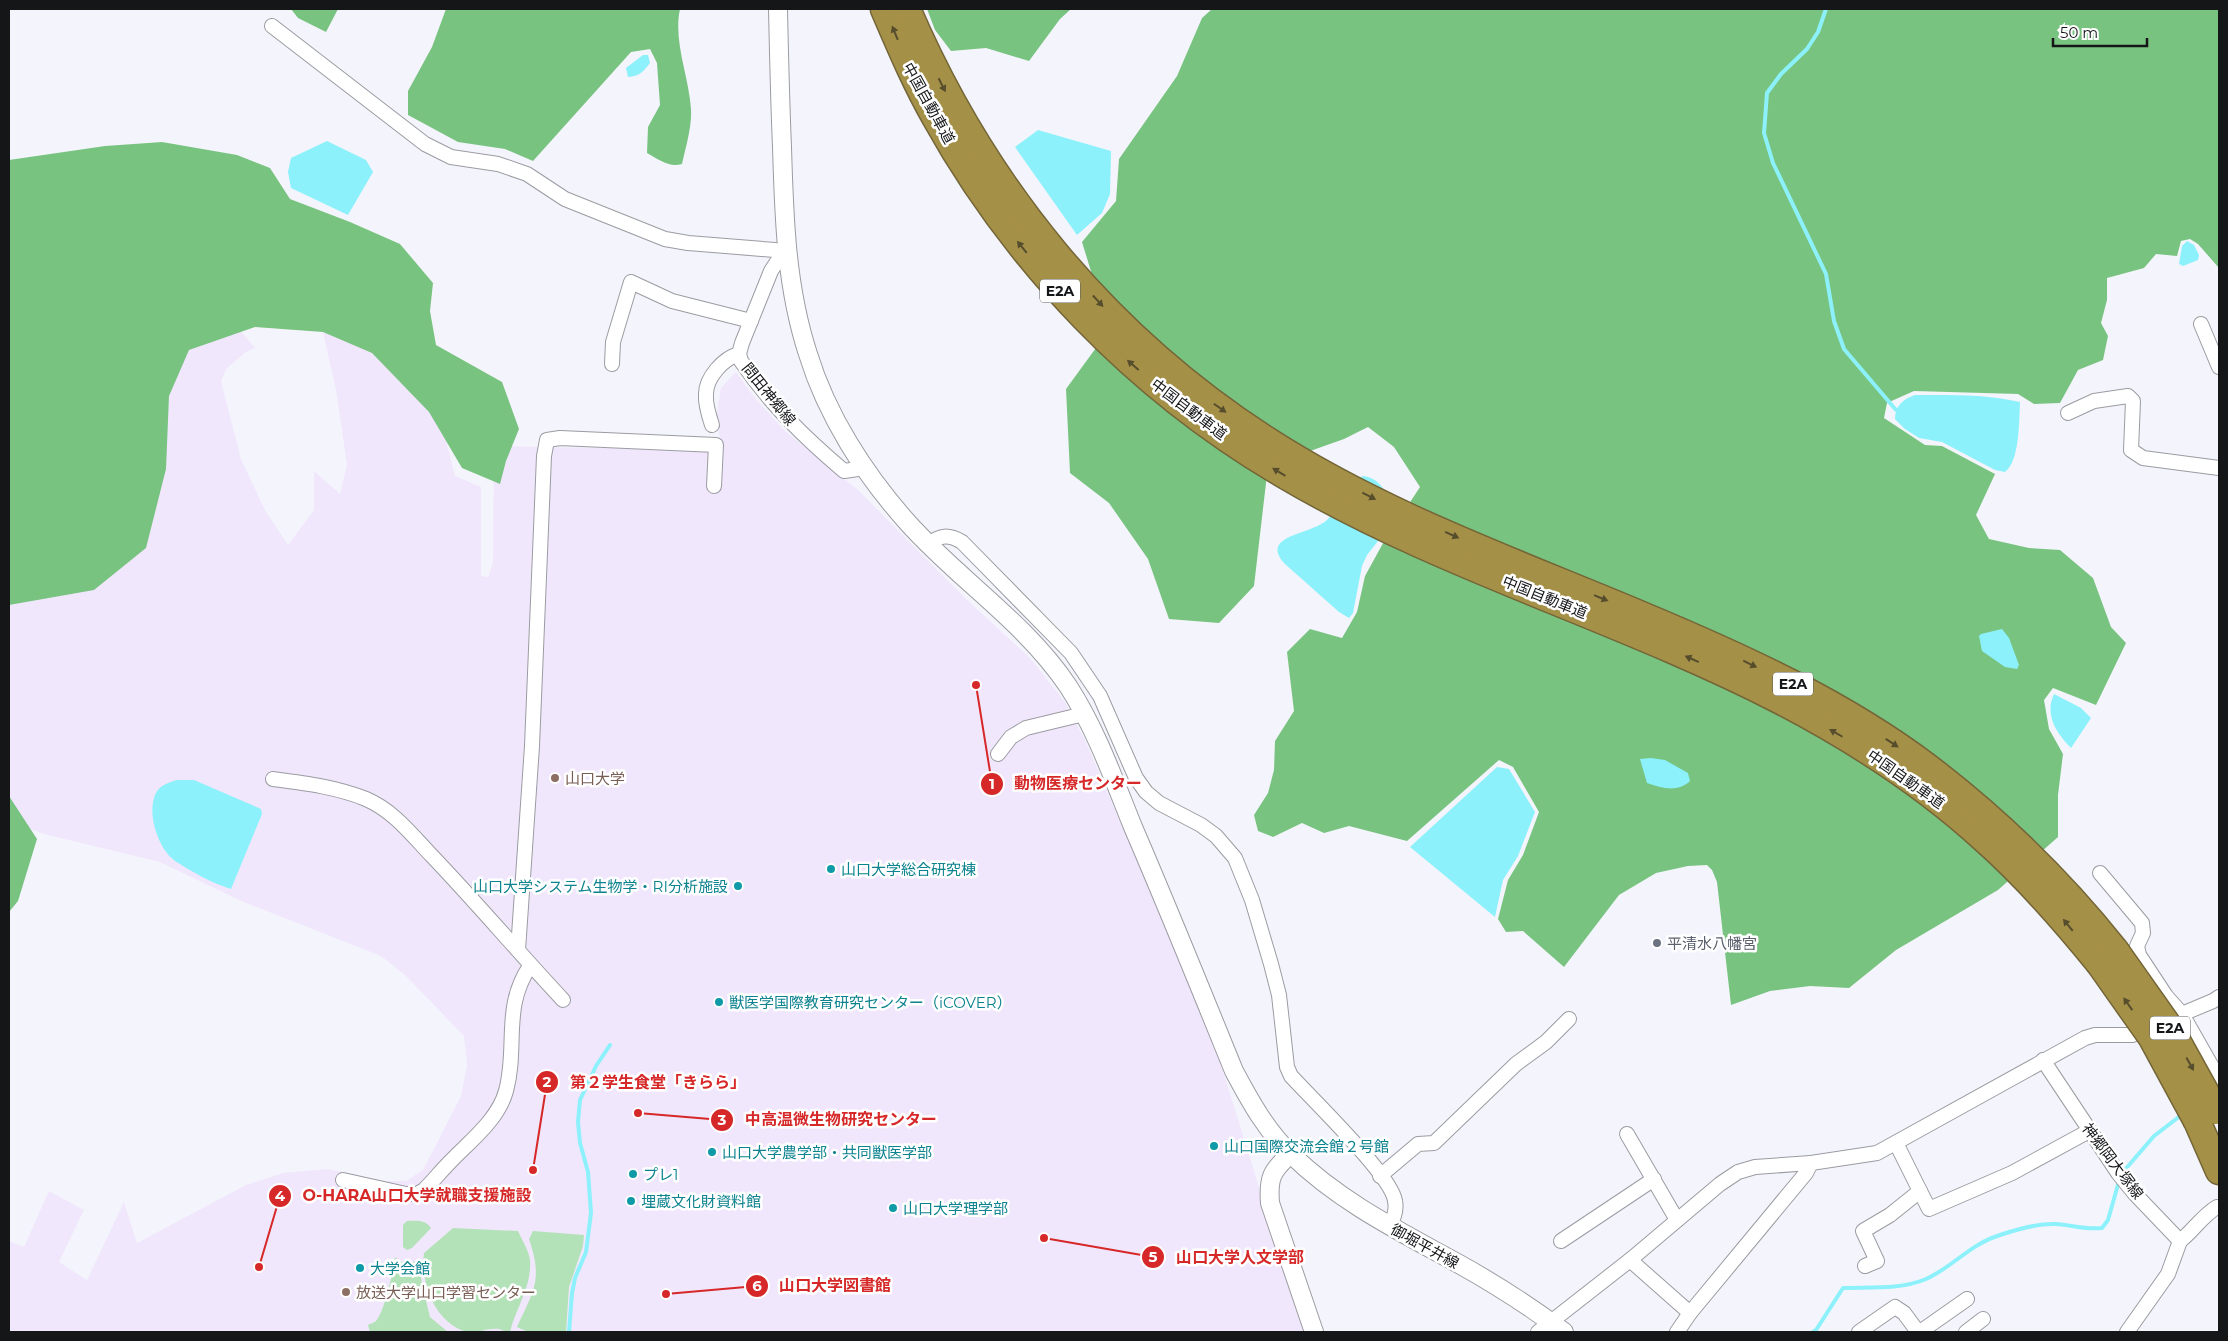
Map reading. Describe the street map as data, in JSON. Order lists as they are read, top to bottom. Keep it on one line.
{"streets":{"highway":["中国自動車道","E2A"],"street":["問田神郷線","神郷岡大塚線","御堀平井線"]},"crossings":[["問田神郷線","御堀平井線"]],"places":["動物医療センター","山口大学","山口大学総合研究棟","山口大学システム生物学・RI分析施設","平清水八幡宮","獣医学国際教育研究センター（iCOVER）","中高温微生物研究センター","山口国際交流会館２号館","山口大学農学部・共同獣医学部","第２学生食堂「きらら」","プレ1","埋蔵文化財資料館","山口大学理学部","山口大学人文学部","O-HARA山口大学就職支援施設","大学会館","放送大学山口学習センター","山口大学図書館"],"scale_bar":"50 m"}
